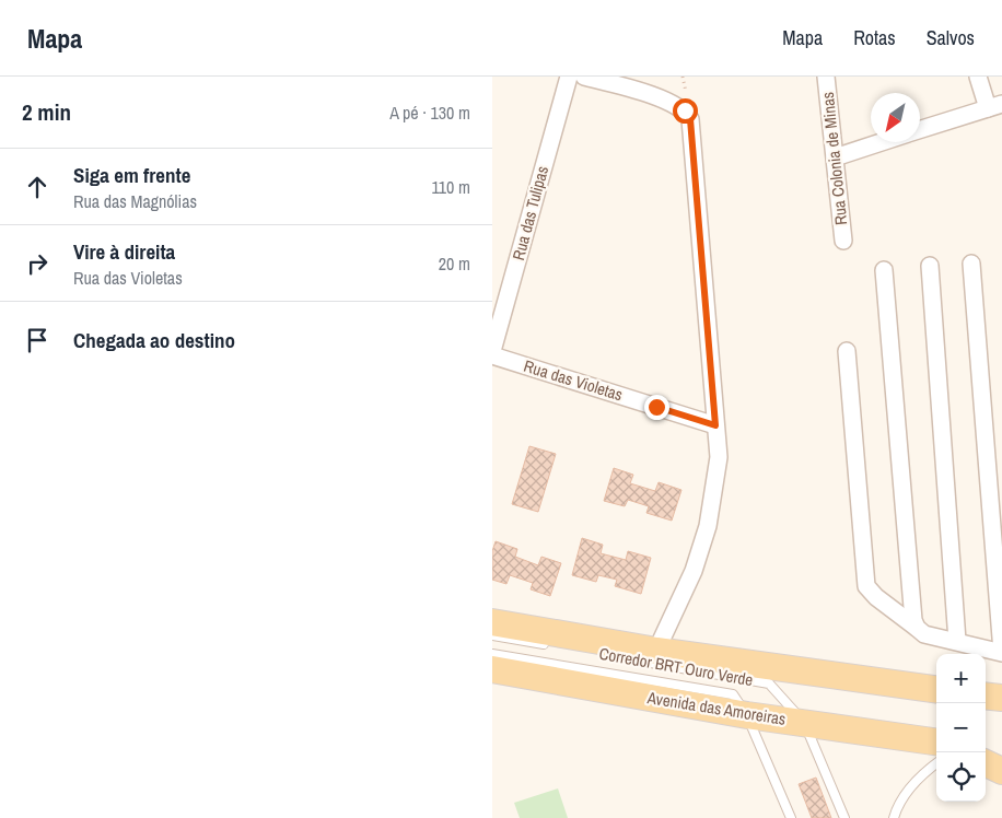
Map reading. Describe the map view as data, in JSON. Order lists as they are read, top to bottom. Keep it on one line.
{"streets":{"main road":["Avenida das Amoreiras"],"street":["Rua Colonia de Minas","Rua das Tulipas","Rua das Violetas"],"lane":["Corredor BRT Ouro Verde"]},"crossings":[["Corredor BRT Ouro Verde","Avenida das Amoreiras"]],"north":"bottom left","page":{"header":"Mapa","nav":["Mapa","Rotas","Salvos"],"heading":["2 min","A pé · 130 m"],"list":[["Siga em frente","Rua das Magnólias","110 m"],["Vire à direita","Rua das Violetas","20 m"],"Chegada ao destino"],"map_buttons":["+","−"]}}
